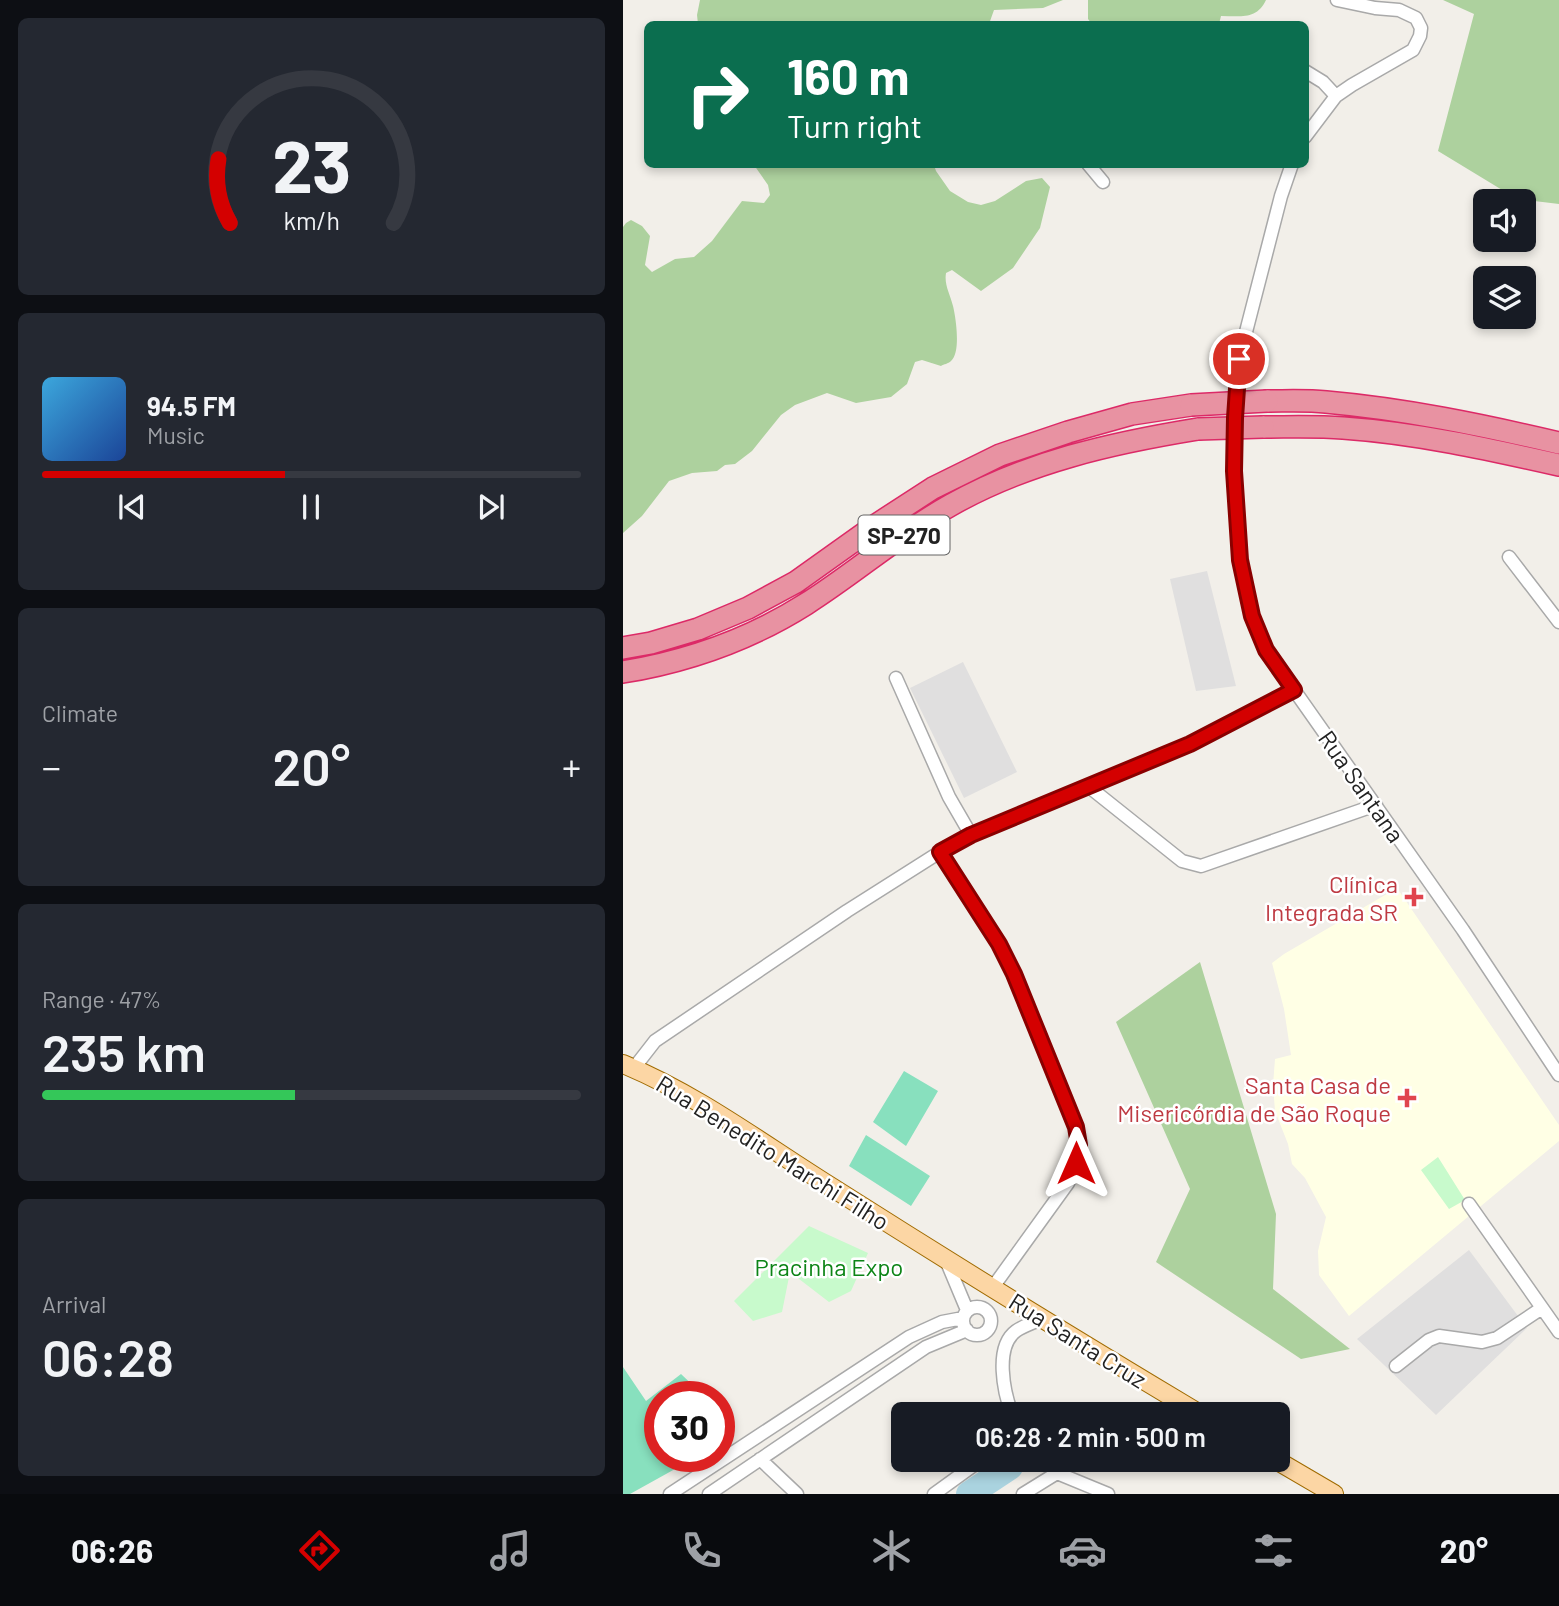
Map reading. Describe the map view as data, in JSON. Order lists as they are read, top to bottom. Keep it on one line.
{"streets":{"highway":["SP-270"],"main road":["Rua Benedito Marchi Filho","Rua Santa Cruz"],"street":["Rua Santana"]},"crossings":[["Rua Benedito Marchi Filho","Rua Santa Cruz"]],"parks":["Pracinha Expo"],"places":{"health":["Clínica Integrada SR","Santa Casa de Misericórdia de São Roque"]},"page":{"turn":["160 m","Turn right"],"song":["94.5 FM","Music"],"tile":["Climate",["Range · 47%","235 km"],["Arrival","06:28"]],"heat":["−","20°","+"],"limit":"30","trip":"06:28 · 2 min · 500 m","tabs":["06:26","20°"],"gauge":["23","km/h"]}}
